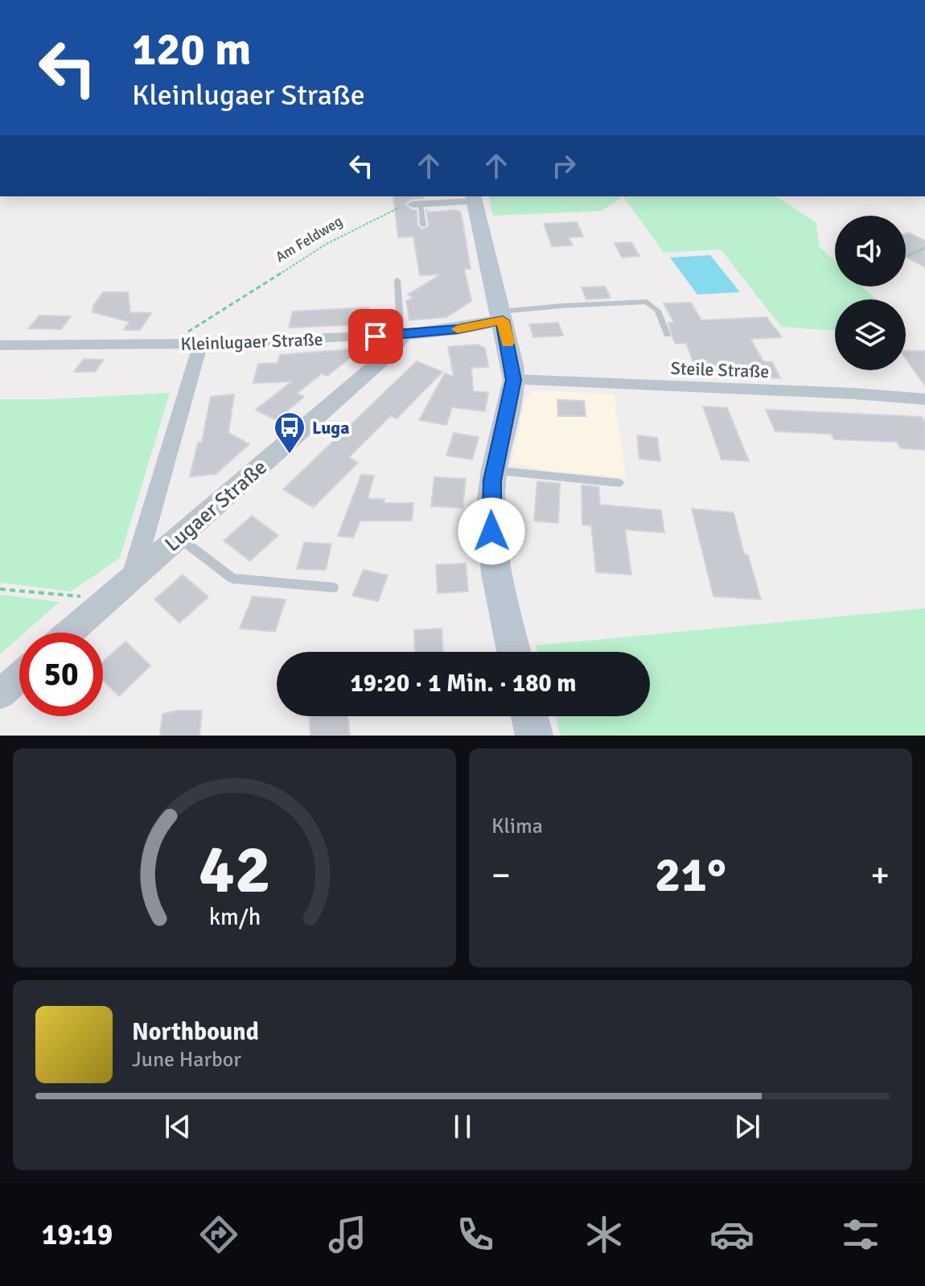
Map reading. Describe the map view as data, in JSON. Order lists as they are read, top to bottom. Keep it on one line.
{"streets":{"street":["Kleinlugaer Straße","Steile Straße","Lugaer Straße"],"path":["Am Feldweg"]},"crossings":[["Am Feldweg","Kleinlugaer Straße"],["Kleinlugaer Straße","Lugaer Straße"]],"places":{"bus stop":["Luga"]},"page":{"turn":["120 m","Kleinlugaer Straße"],"limit":"50","trip":"19:20 · 1 Min. · 180 m","tile":"Klima","heat":["−","21°","+"],"song":["Northbound","June Harbor"],"tabs":"19:19","gauge":["42","km/h"]}}
